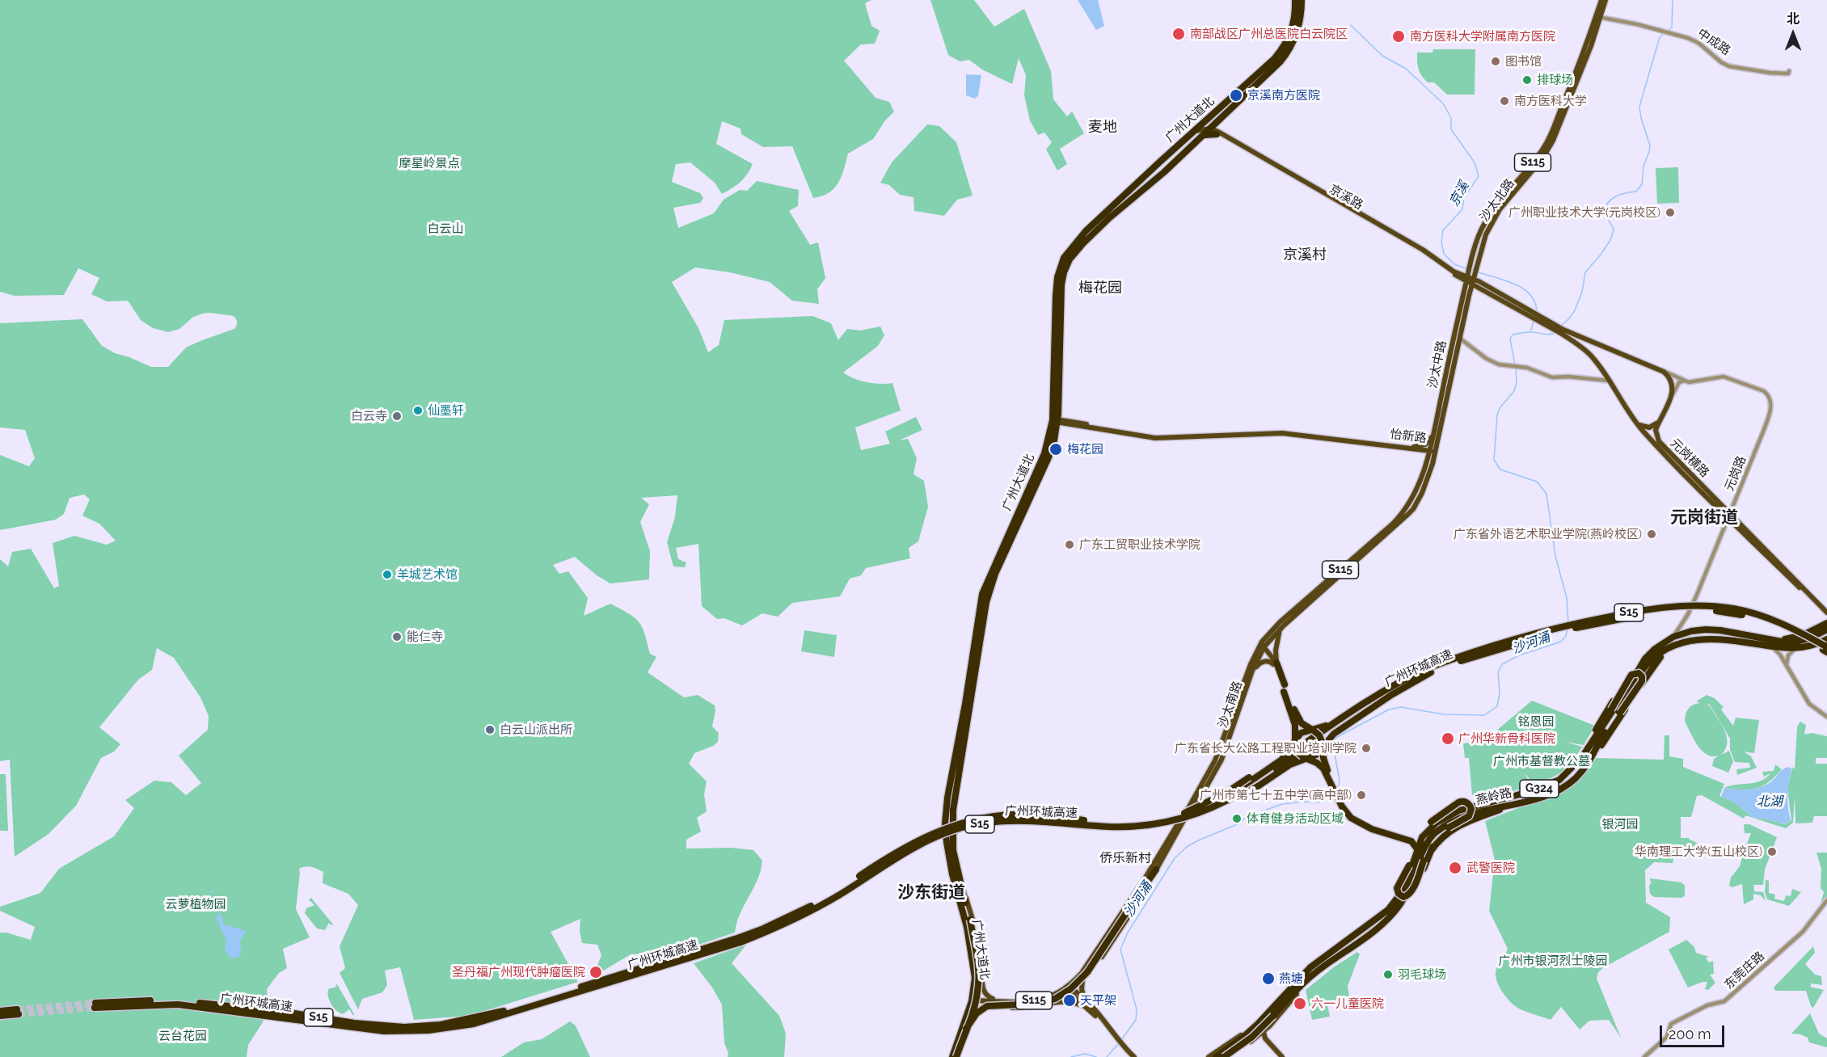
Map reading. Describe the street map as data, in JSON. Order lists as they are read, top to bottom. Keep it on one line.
{"streets":{"highway":["广州大道北","S15","广州环城高速","G324","燕岭路"],"main road":["S115","京溪路","沙太北路","沙太中路","怡新路","元岗横路","沙太南路"],"street":["中成路","元岗路","东莞庄路"]},"crossings":[["中成路","沙太北路"],["广州大道北","S115"],["广州大道北","京溪路"],["广州大道北","怡新路"],["京溪路","沙太北路"],["京溪路","沙太中路"],["京溪路","元岗横路"],["沙太北路","沙太中路"],["沙太北路","元岗横路"],["沙太中路","怡新路"],["沙太中路","元岗横路"],["沙太中路","沙太南路"],["怡新路","沙太南路"],["元岗横路","元岗路"]],"districts":["麦地","京溪村","梅花园","元岗街道","侨乐新村","沙东街道"],"water":["京溪","沙河涌","北湖"],"parks":["摩星岭景点","白云山","铭恩园","广州市基督教公墓","银河园","云萝植物园","广州市银河烈士陵园","云台花园"],"places":["南部战区广州总医院白云院区","南方医科大学附属南方医院","图书馆","排球场","京溪南方医院","南方医科大学","广州职业技术大学(元岗校区)","仙墨轩","白云寺","梅花园","广东省外语艺术职业学院(燕岭校区)","广东工贸职业技术学院","羊城艺术馆","能仁寺","白云山派出所","广州华新骨科医院","广东省长大公路工程职业培训学院","广州市第七十五中学(高中部)","体育健身活动区域","华南理工大学(五山校区)","武警医院","圣丹福广州现代肿瘤医院","羽毛球场","燕塘","天平架","六一儿童医院"],"scale_bar":"200 m","north":"top"}
